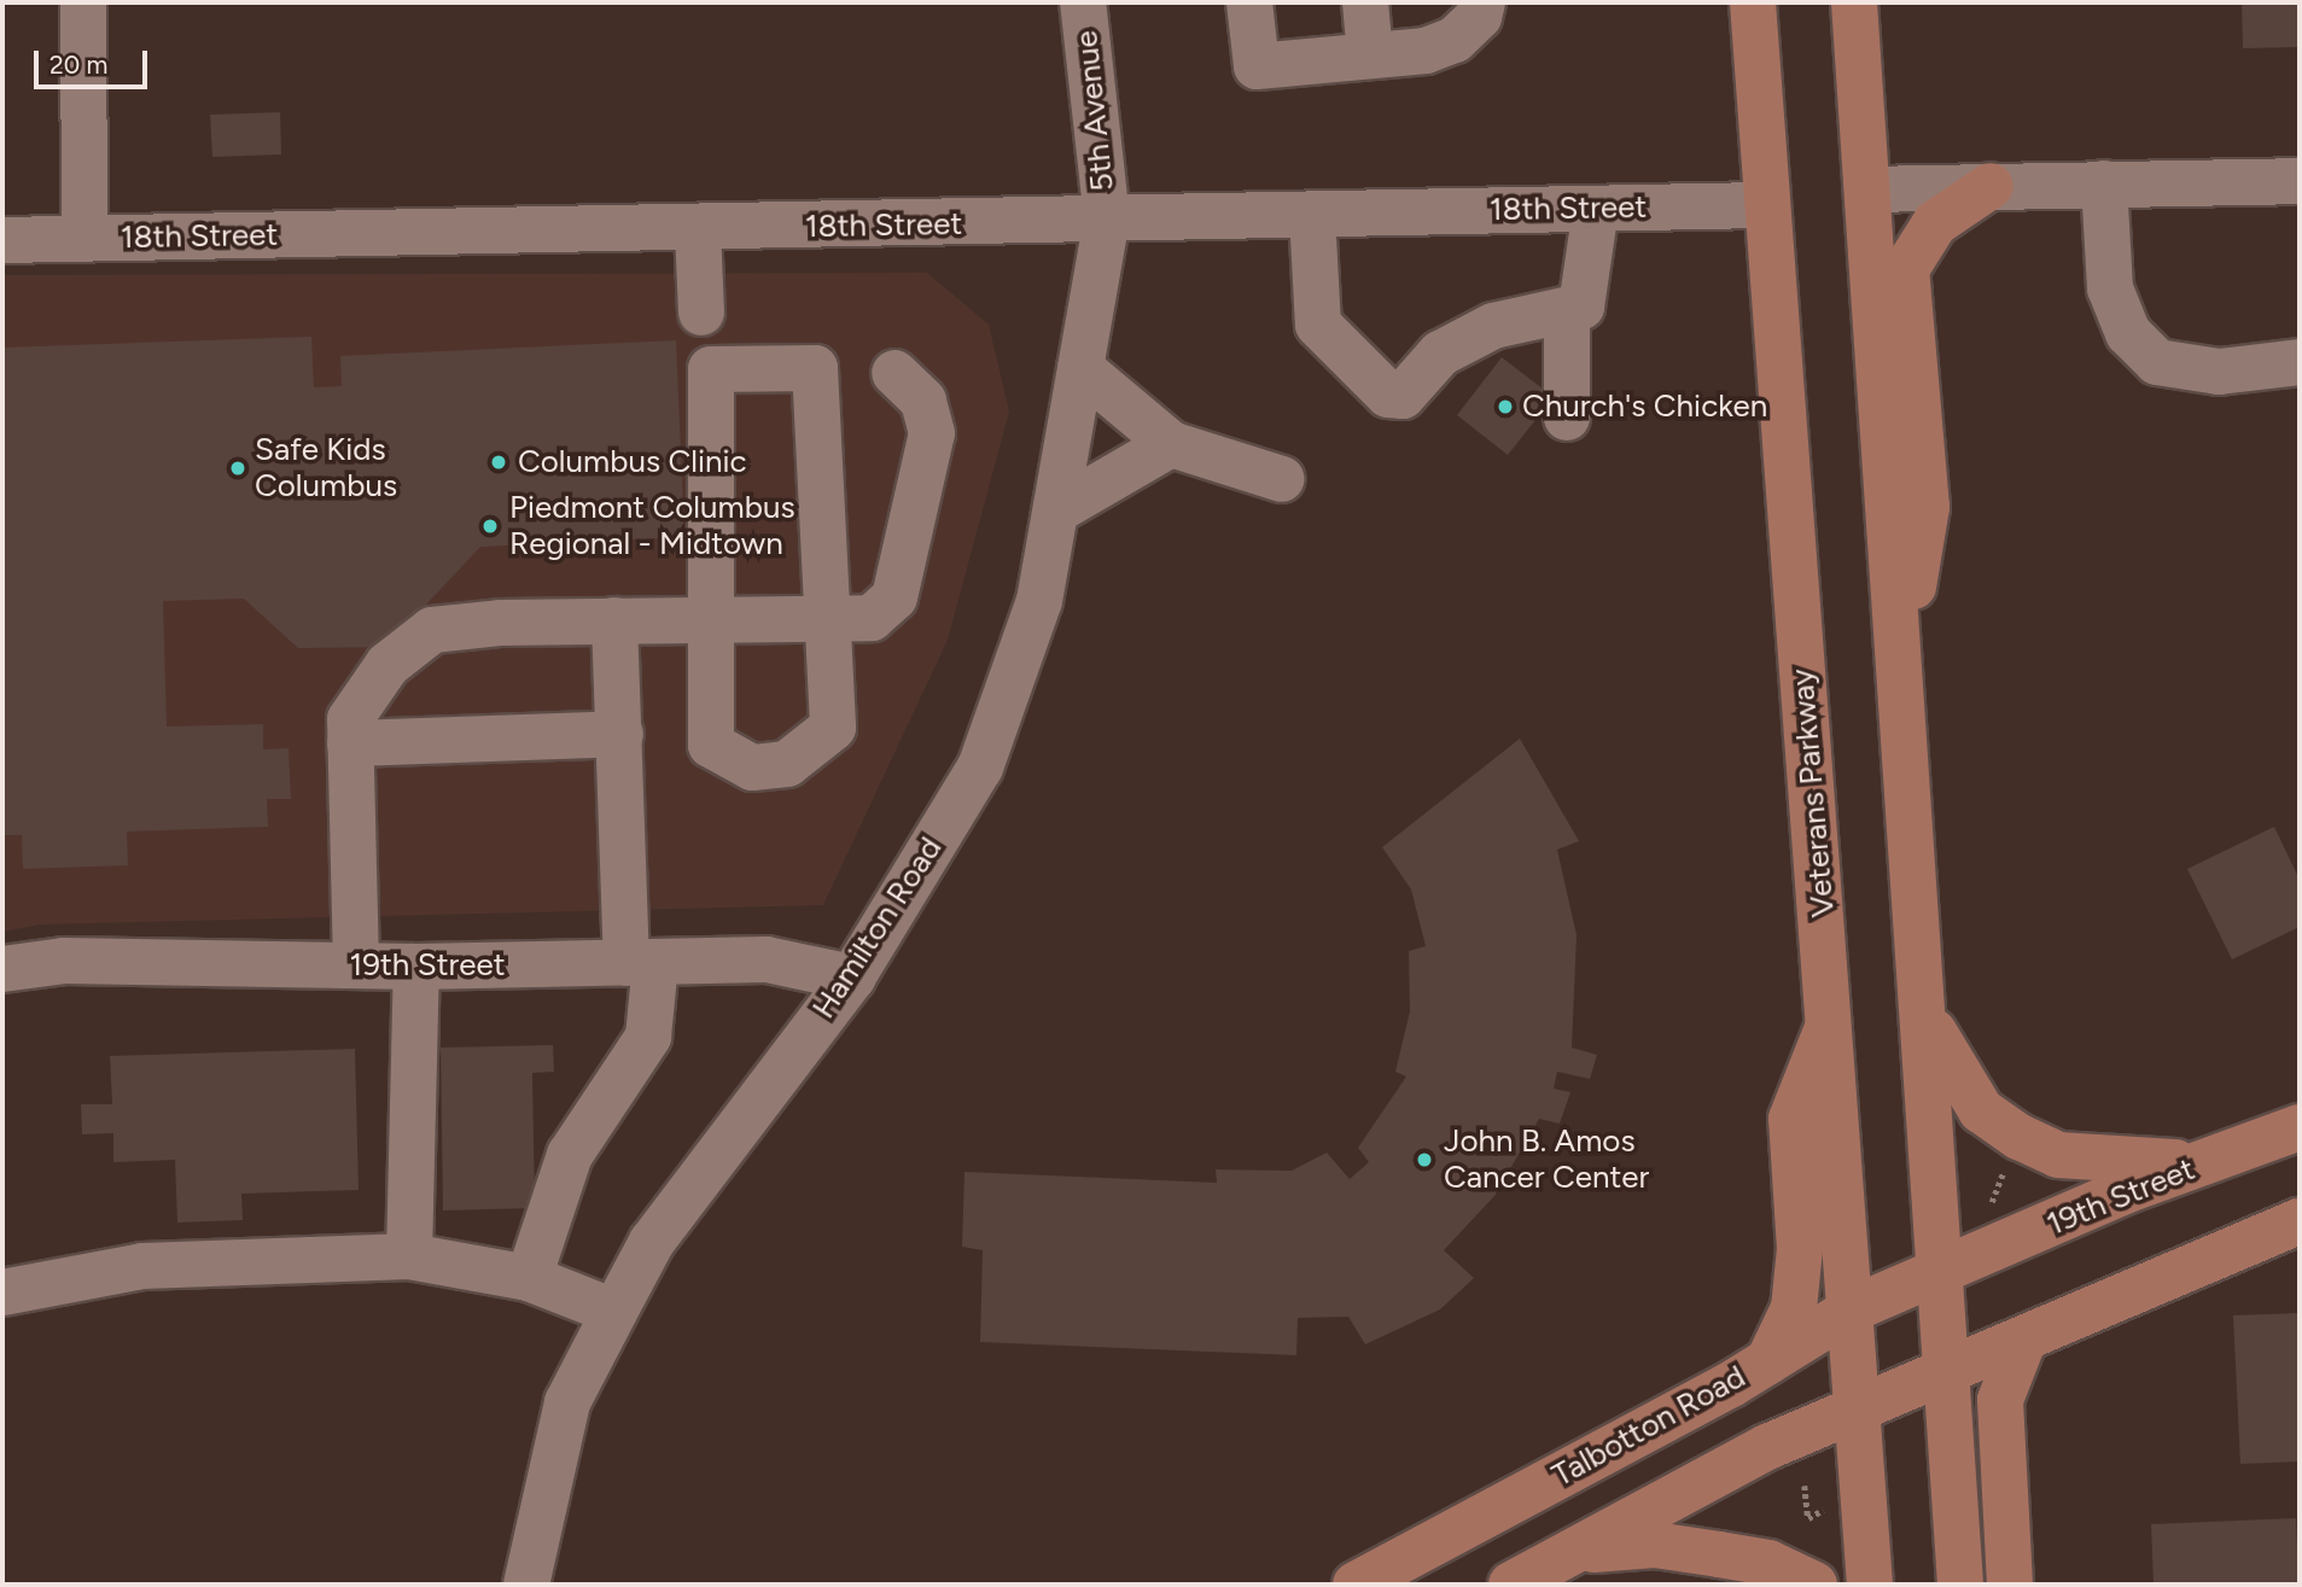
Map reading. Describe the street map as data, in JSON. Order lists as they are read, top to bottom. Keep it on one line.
{"streets":{"main road":["Veterans Parkway","19th Street","Talbotton Road"],"street":["5th Avenue","18th Street","Hamilton Road"]},"crossings":[["5th Avenue","18th Street"],["5th Avenue","Hamilton Road"],["18th Street","Veterans Parkway"],["18th Street","Hamilton Road"],["Veterans Parkway","Talbotton Road"],["Hamilton Road","19th Street"],["19th Street","Talbotton Road"]],"places":["Church's Chicken","Columbus Clinic","Safe Kids Columbus","Piedmont Columbus Regional - Midtown","John B. Amos Cancer Center"],"scale_bar":"20 m"}
